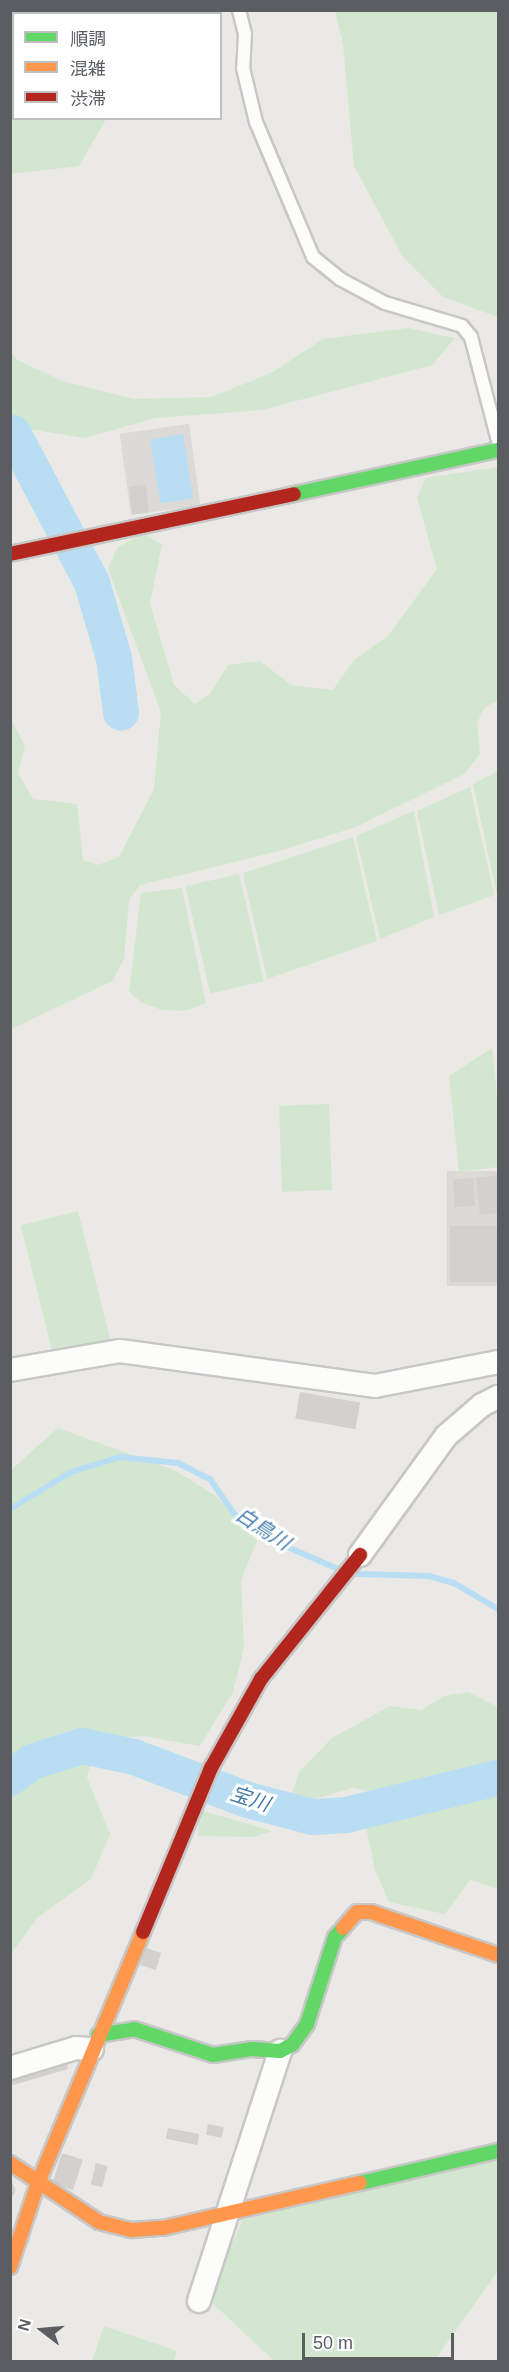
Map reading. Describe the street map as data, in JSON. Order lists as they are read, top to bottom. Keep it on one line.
{"water":["白鳥川","宝川"],"legend":["順調","混雑","渋滞"],"scale_bar":"50 m","north":"left"}
